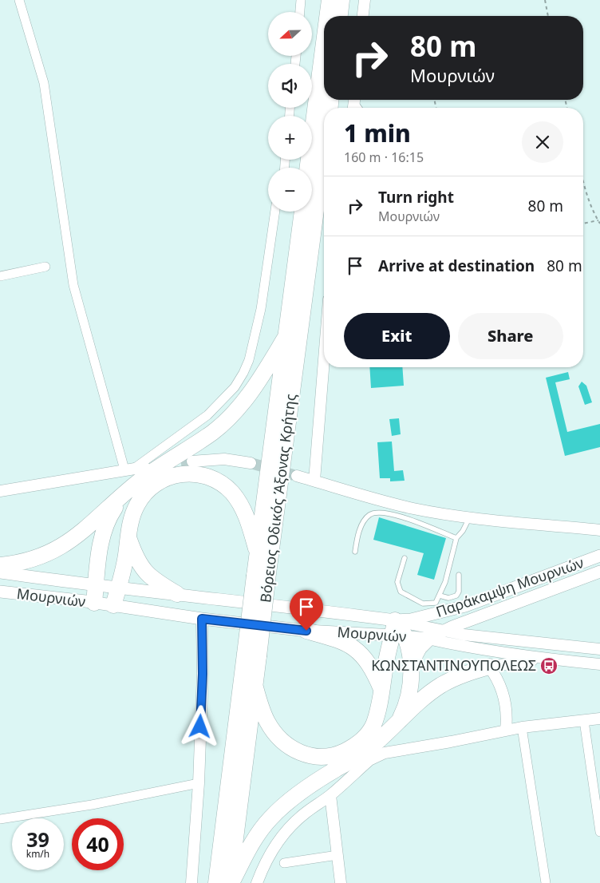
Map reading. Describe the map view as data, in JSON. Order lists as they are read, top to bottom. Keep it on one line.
{"streets":{"highway":["Βόρειος Οδικός Άξονας Κρήτης"],"main road":["Παράκαμψη Μουρνιών","Μουρνιών"]},"crossings":[["Παράκαμψη Μουρνιών","Μουρνιών"]],"places":{"bus stop":["ΚΩΝΣΤΑΝΤΙΝΟΥΠΟΛΕΩΣ"]},"north":"left","page":{"map_buttons":["+","−"],"turn":["80 m","Μουρνιών"],"heading":["1 min","160 m · 16:15"],"list":[{"name":"Turn right","note":"Μουρνιών","value":"80 m"},{"name":"Arrive at destination","value":"80 m"}],"buttons":["Exit","Share"],"speed":"39 km/h","limit":"40"}}
